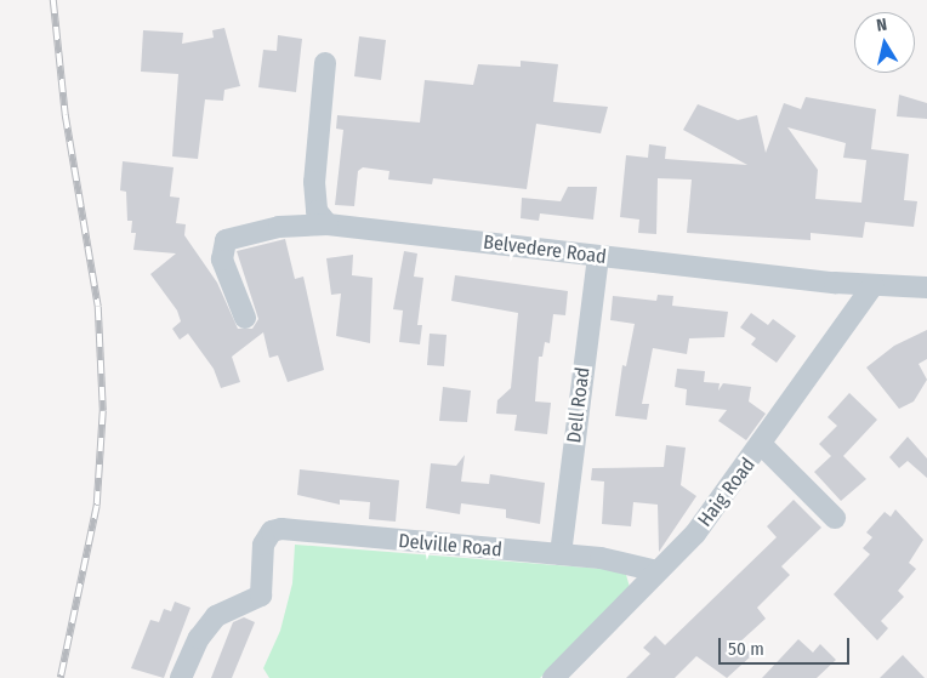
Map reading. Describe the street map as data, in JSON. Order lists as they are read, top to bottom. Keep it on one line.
{"streets":{"street":["Belvedere Road","Dell Road","Haig Road","Delville Road"]},"crossings":[["Belvedere Road","Dell Road"],["Belvedere Road","Haig Road"],["Dell Road","Delville Road"],["Haig Road","Delville Road"]],"scale_bar":"50 m","north":"top"}
